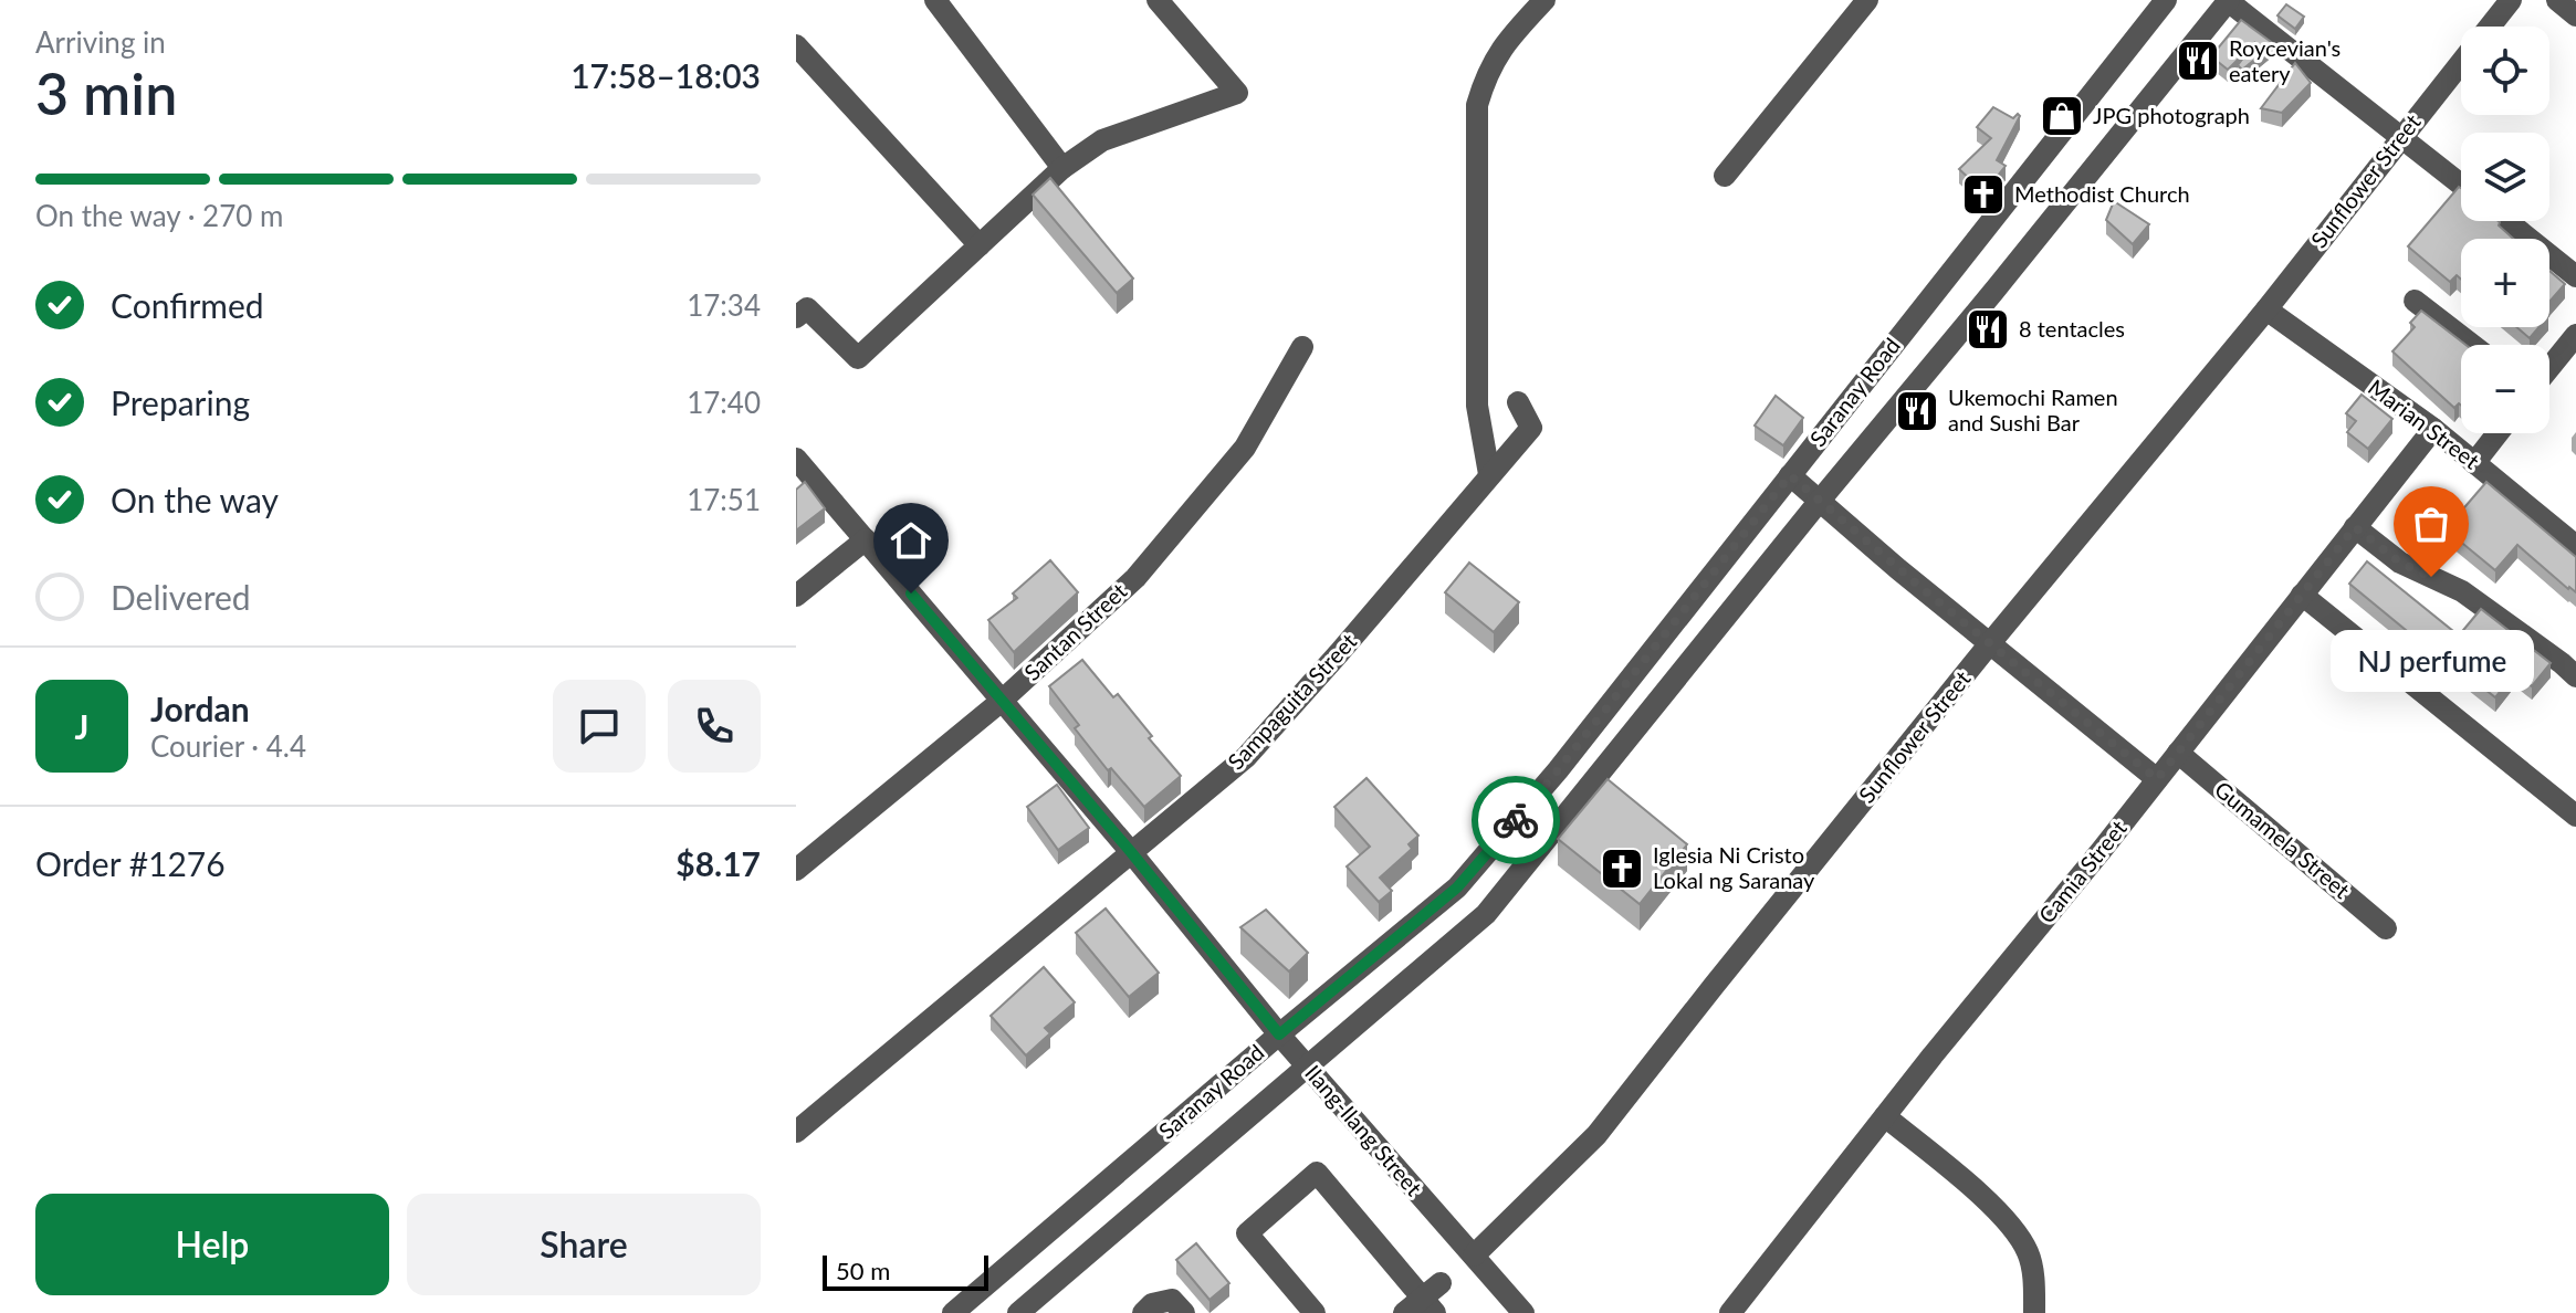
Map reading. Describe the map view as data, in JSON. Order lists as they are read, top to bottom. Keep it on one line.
{"streets":{"street":["Sunflower Street","Saranay Road","Marian Street","Santan Street","Sampaguita Street","Gumamela Street","Camia Street","Ilang-Ilang Street"]},"crossings":[["Sunflower Street","Marian Street"],["Sunflower Street","Ilang-Ilang Street"],["Saranay Road","Ilang-Ilang Street"],["Marian Street","Camia Street"],["Santan Street","Ilang-Ilang Street"],["Sampaguita Street","Ilang-Ilang Street"],["Gumamela Street","Camia Street"]],"places":{"restaurant":["Roycevian's eatery","8 tentacles","Ukemochi Ramen and Sushi Bar"],"shop":["JPG photograph"],"church":["Methodist Church","Iglesia Ni Cristo Lokal ng Saranay"],"other":["NJ perfume"]},"scale_bar":"50 m","page":{"heading":["3 min","Arriving in","17:58–18:03"],"panel":["Jordan","Courier · 4.4","Order #1276","$8.17"],"map_buttons":["+","−"],"bar":"On the way · 270 m","list":[["Confirmed","17:34"],["Preparing","17:40"],["On the way","17:51"],"Delivered"],"bubble":"NJ perfume","round":"J","buttons":["Help","Share"],"scale":"50 m"}}
